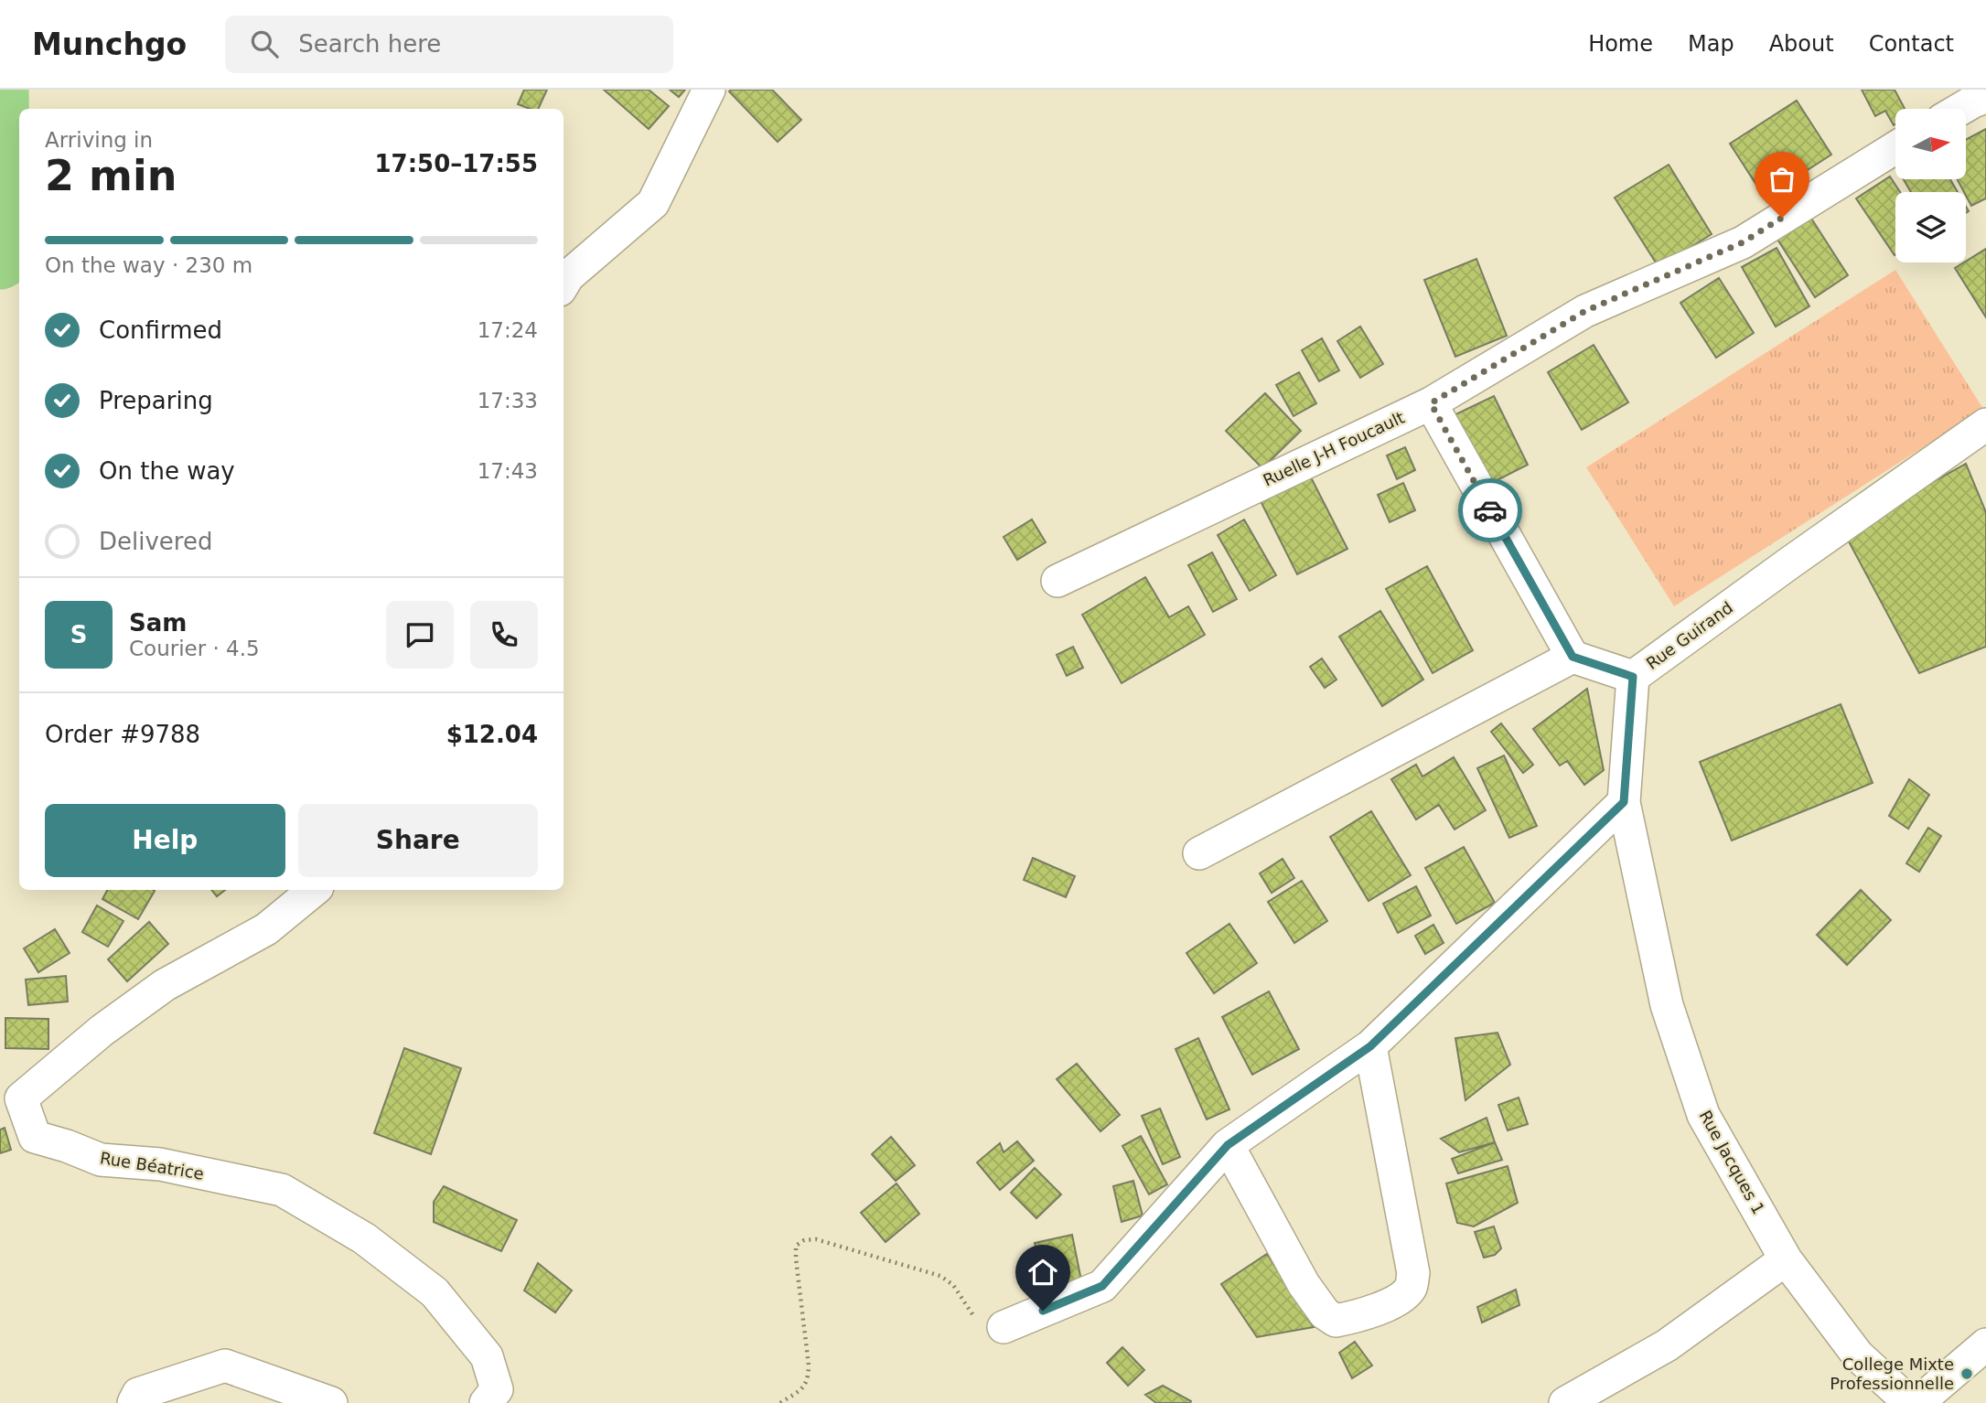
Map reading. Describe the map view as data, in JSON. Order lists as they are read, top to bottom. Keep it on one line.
{"streets":{"street":["Ruelle J-H Foucault","Rue Guirand","Rue Jacques 1","Rue Béatrice"]},"crossings":[["Rue Guirand","Rue Jacques 1"]],"places":["College Mixte Professionnelle"],"north":"right","page":{"header":"Munchgo","search":"Search here","nav":["Home","Map","About","Contact"],"heading":["2 min","Arriving in","17:50–17:55"],"panel":["Sam","Courier · 4.5","Order #9788","$12.04"],"bar":"On the way · 230 m","list":[["Confirmed","17:24"],["Preparing","17:33"],["On the way","17:43"],"Delivered"],"round":"S","buttons":["Help","Share"]}}
